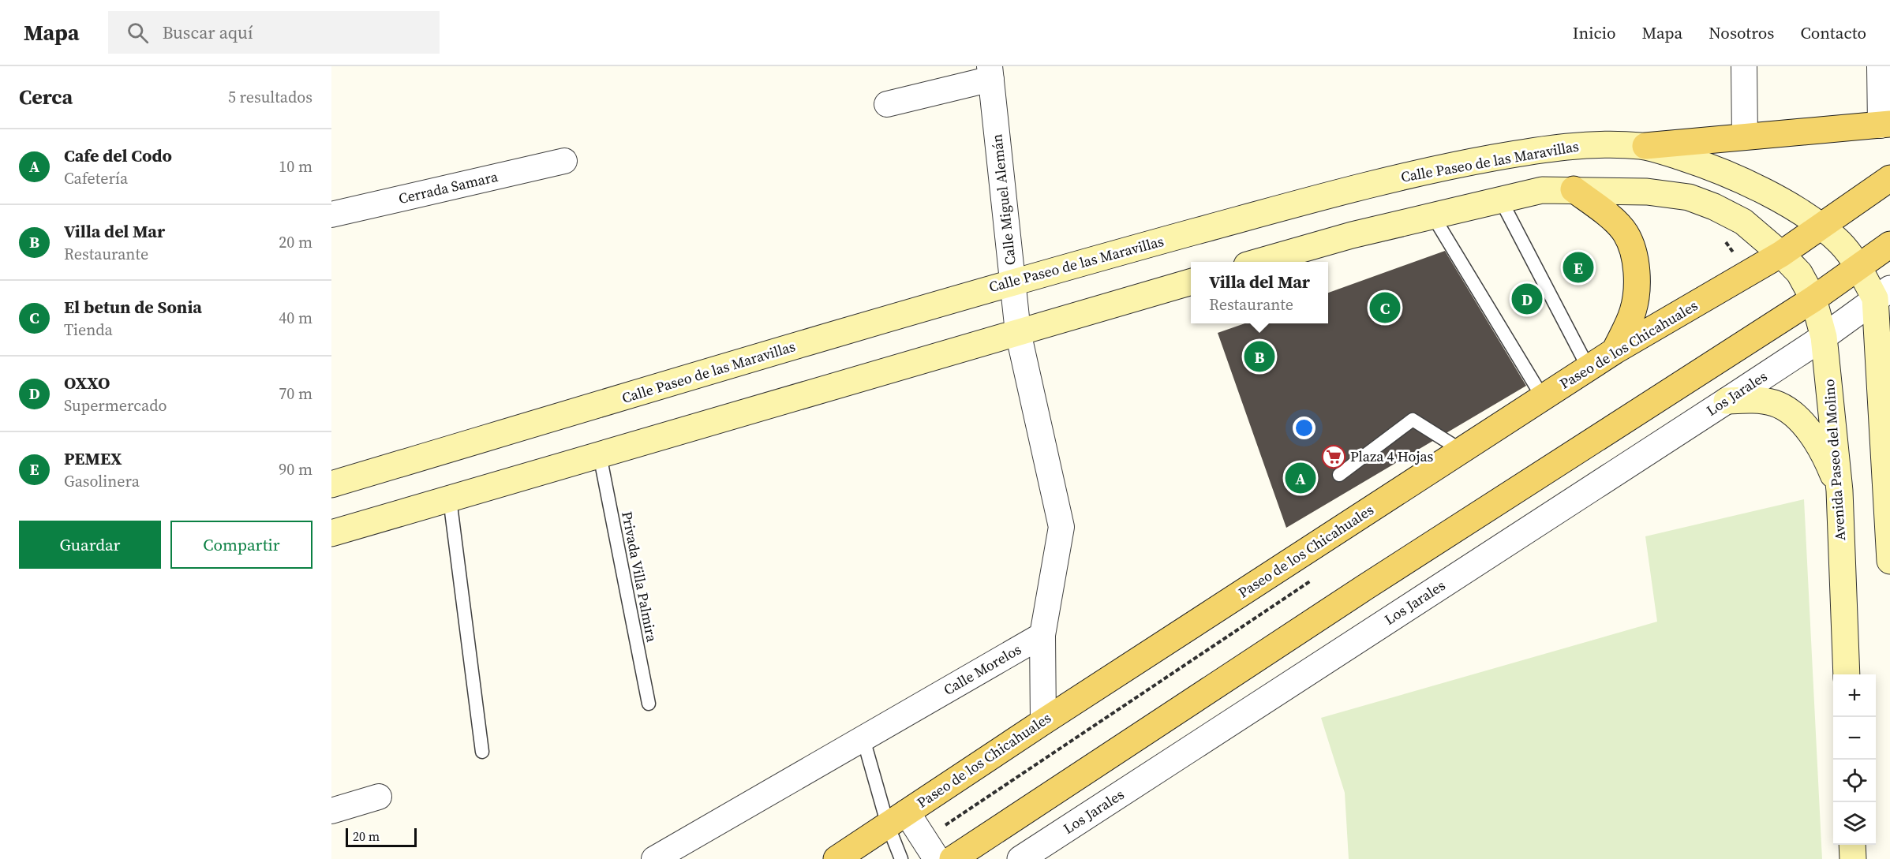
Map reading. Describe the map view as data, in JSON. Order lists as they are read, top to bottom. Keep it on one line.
{"streets":{"main road":["Calle Paseo de las Maravillas","Paseo de los Chicahuales","Avenida Paseo del Molino"],"street":["Cerrada Samara","Calle Miguel Alemán","Los Jarales","Calle Morelos"],"lane":["Privada Villa Palmira"]},"crossings":[["Calle Paseo de las Maravillas","Calle Miguel Alemán"],["Calle Paseo de las Maravillas","Paseo de los Chicahuales"],["Paseo de los Chicahuales","Avenida Paseo del Molino"],["Los Jarales","Avenida Paseo del Molino"]],"places":{"supermarket":["Plaza 4 Hojas"]},"scale_bar":"20 m","page":{"header":"Mapa","search":"Buscar aquí","nav":["Inicio","Mapa","Nosotros","Contacto"],"heading":["Cerca","5 resultados"],"list":[{"mark":"A","name":"Cafe del Codo","note":"Cafetería","value":"10 m"},{"mark":"B","name":"Villa del Mar","note":"Restaurante","value":"20 m"},{"mark":"C","name":"El betun de Sonia","note":"Tienda","value":"40 m"},{"mark":"D","name":"OXXO","note":"Supermercado","value":"70 m"},{"mark":"E","name":"PEMEX","note":"Gasolinera","value":"90 m"}],"pins":["E","D","C","B","A"],"popup":["Villa del Mar","Restaurante"],"buttons":["Guardar","Compartir"],"map_buttons":["+","−"],"scale":"20 m"}}
